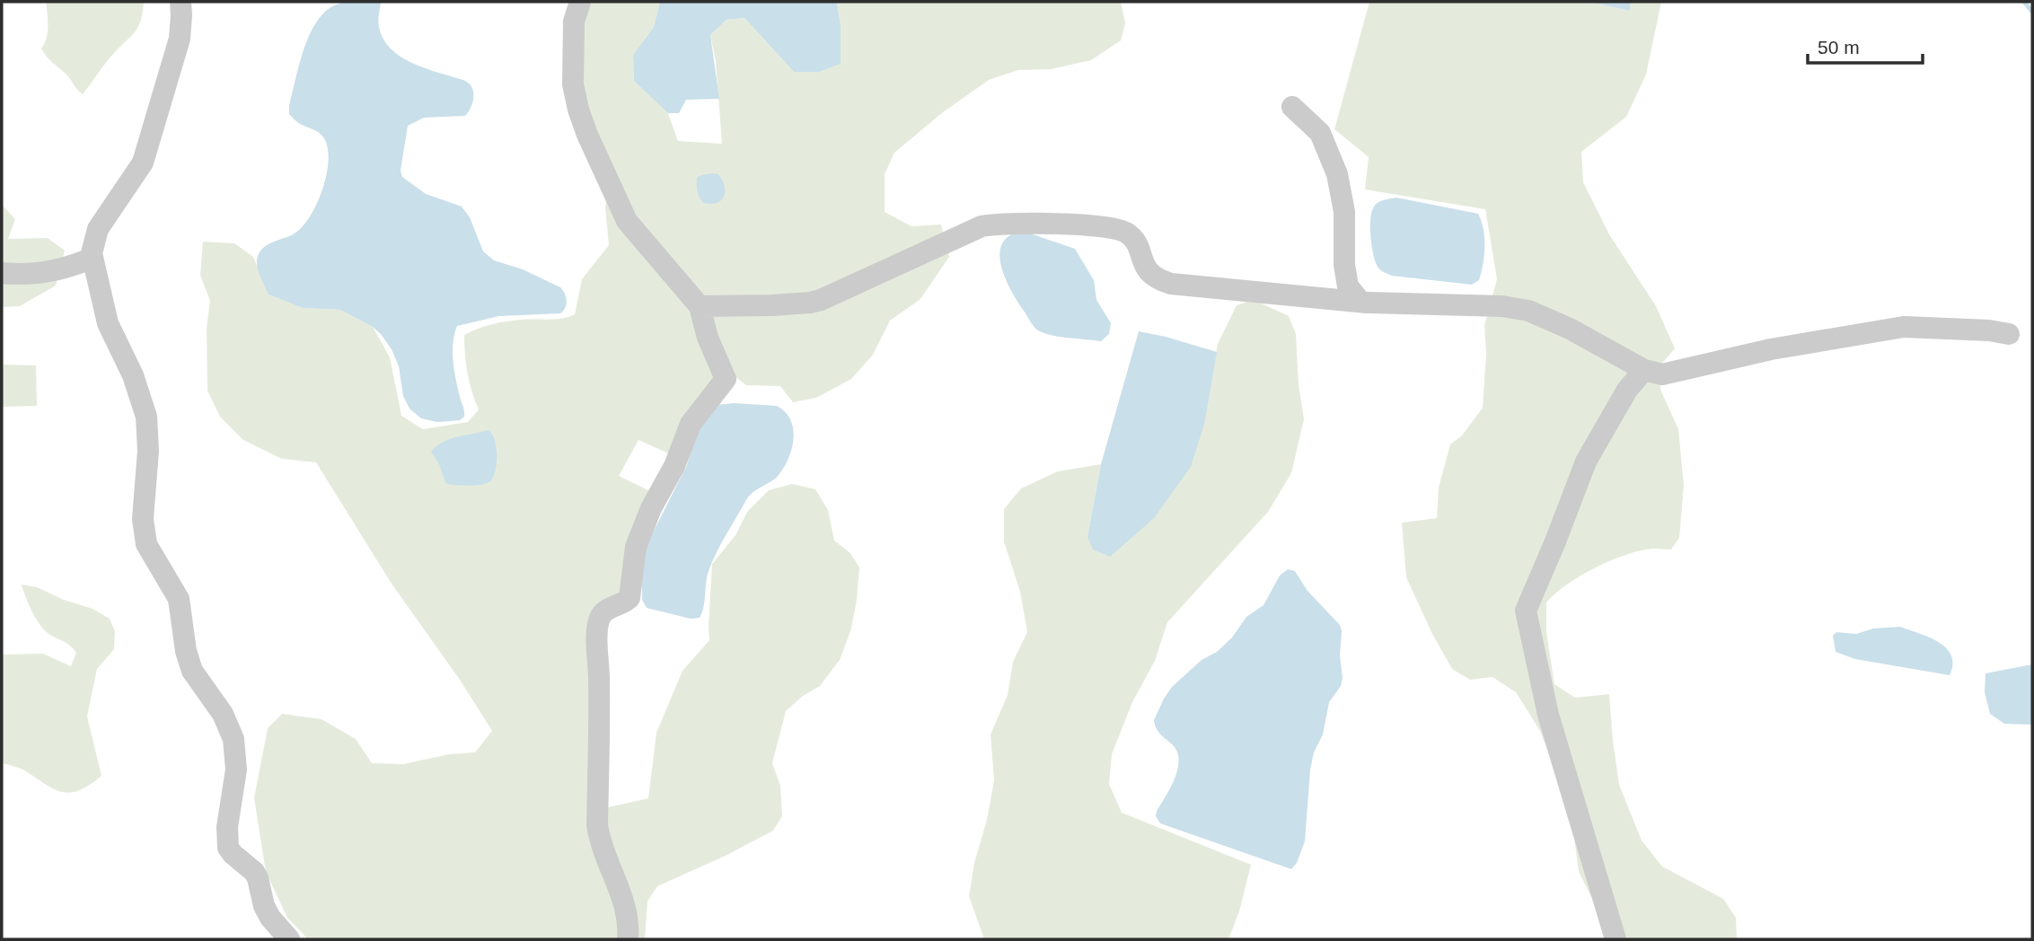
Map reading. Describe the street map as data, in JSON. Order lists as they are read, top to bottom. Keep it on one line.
{"scale_bar":"50 m"}
